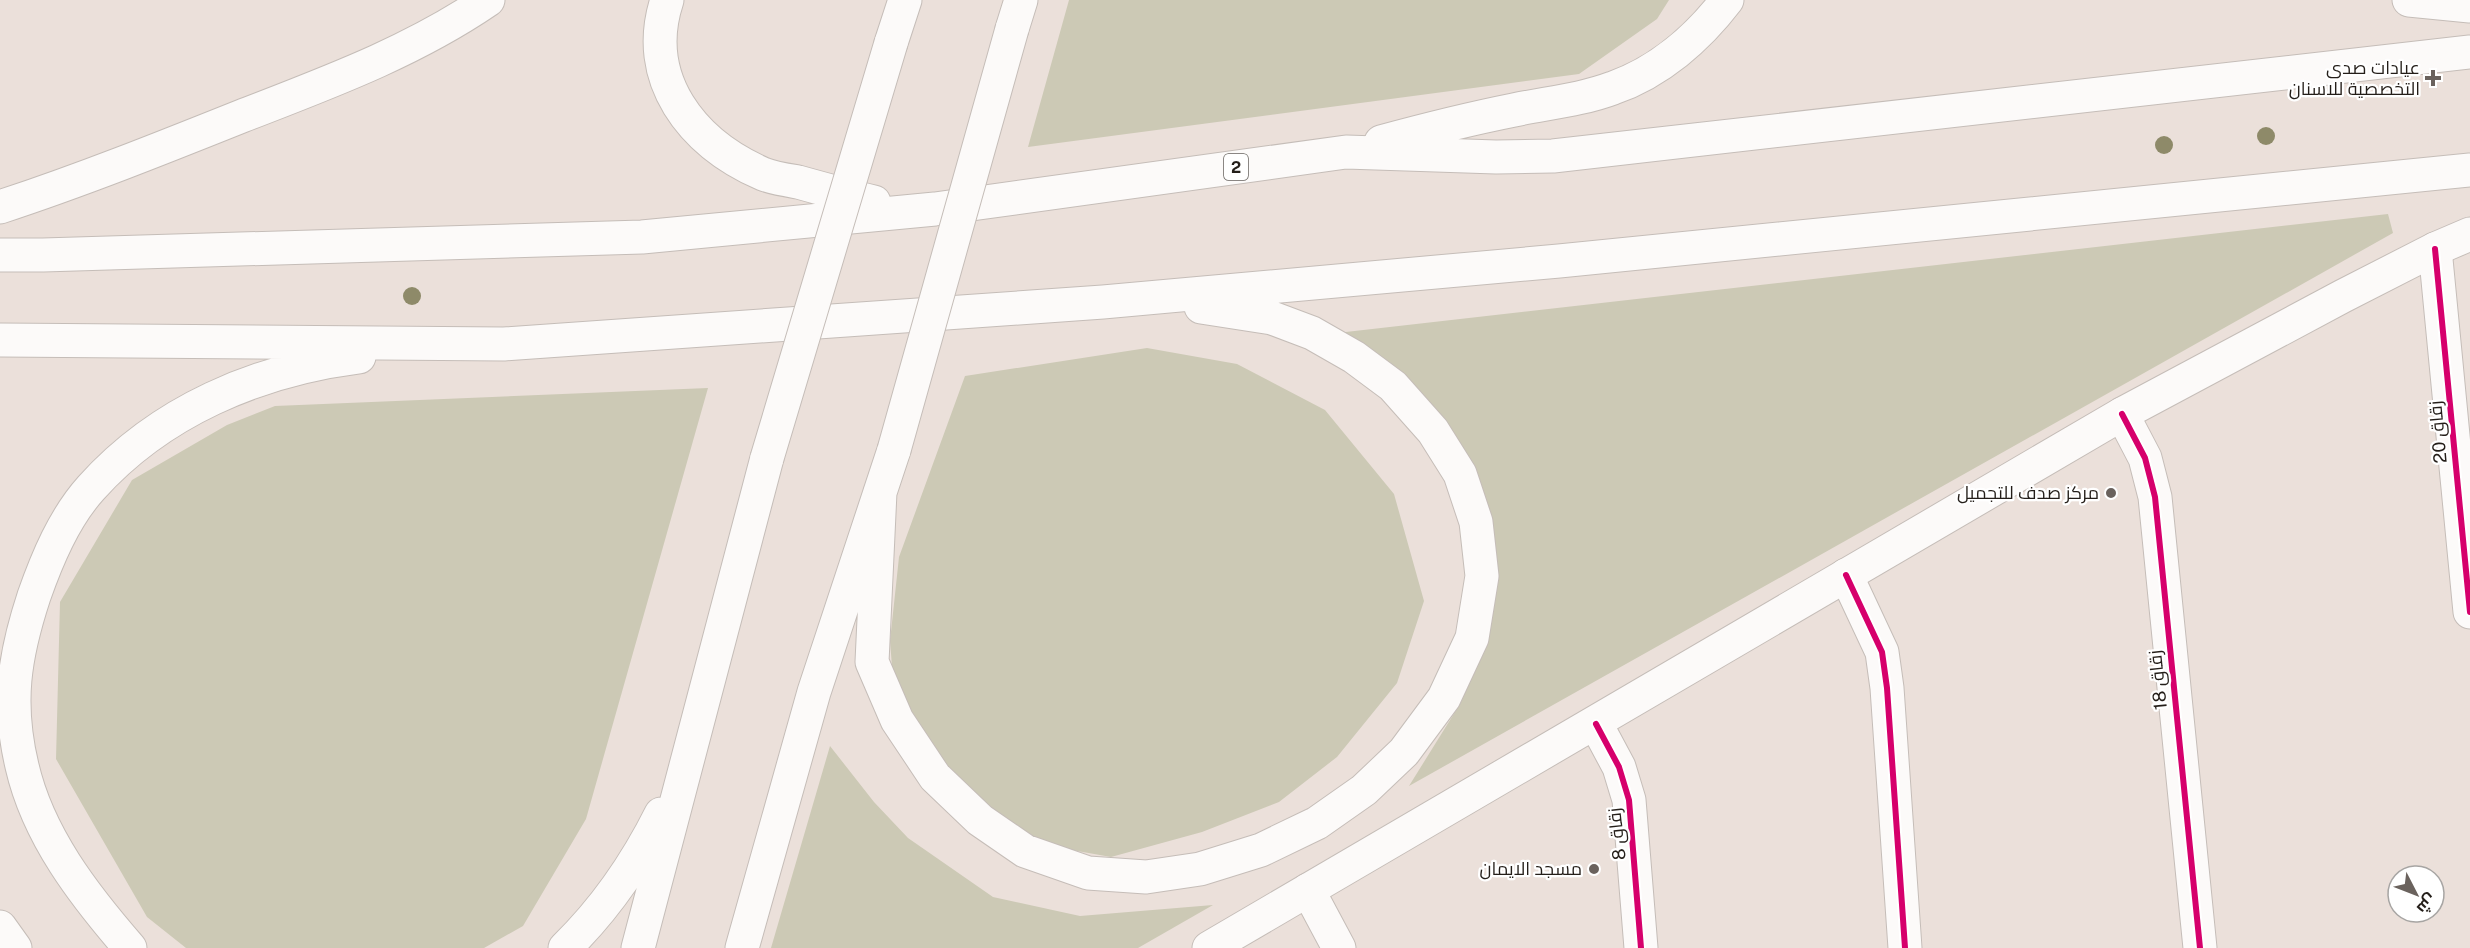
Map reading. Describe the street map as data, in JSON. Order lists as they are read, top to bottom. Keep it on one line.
{"streets":{"main road":["2","زقاق 20","زقاق 18","زقاق 8"]},"places":{"health":["عيادات صدى التخصصية للاسنان"],"other":["مركز صدف للتجميل","مسجد الايمان"]},"north":"bottom right"}
